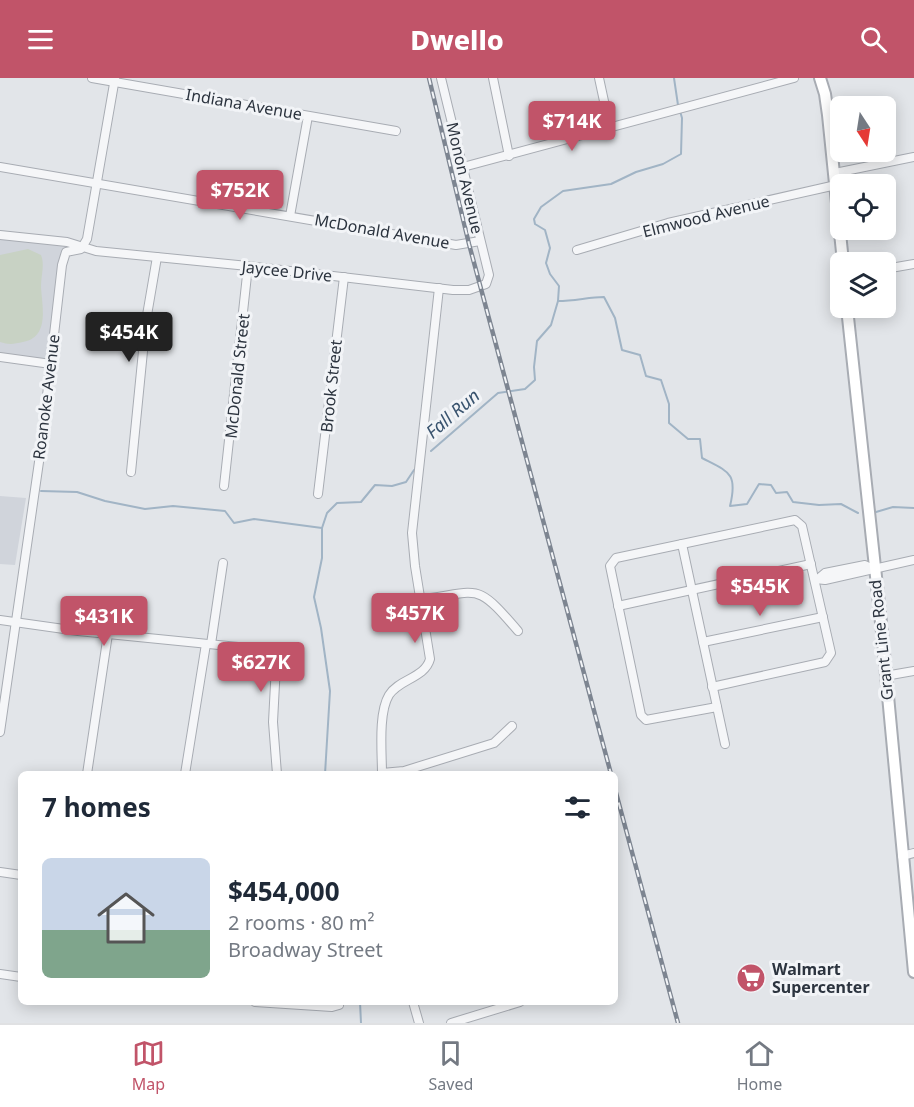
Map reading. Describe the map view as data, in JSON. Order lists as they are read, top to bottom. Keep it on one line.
{"streets":{"main road":["Grant Line Road"],"street":["Indiana Avenue","Monon Avenue","Elmwood Avenue","McDonald Avenue","Jaycee Drive","McDonald Street","Brook Street","Roanoke Avenue"]},"crossings":[["Monon Avenue","McDonald Avenue"],["Monon Avenue","Jaycee Drive"],["Jaycee Drive","McDonald Street"],["Jaycee Drive","Brook Street"],["Jaycee Drive","Roanoke Avenue"]],"water":["Fall Run"],"places":{"supermarket":["Walmart Supercenter"]},"north":"bottom","page":{"header":"Dwello","price":["$714K","$752K","$454K","$545K","$457K","$431K","$627K"],"heading":"7 homes","list":[{"name":"$454,000","note":"2 rooms · 80 m² · Broadway Street"}],"tabs":["Map","Saved","Home"]}}
